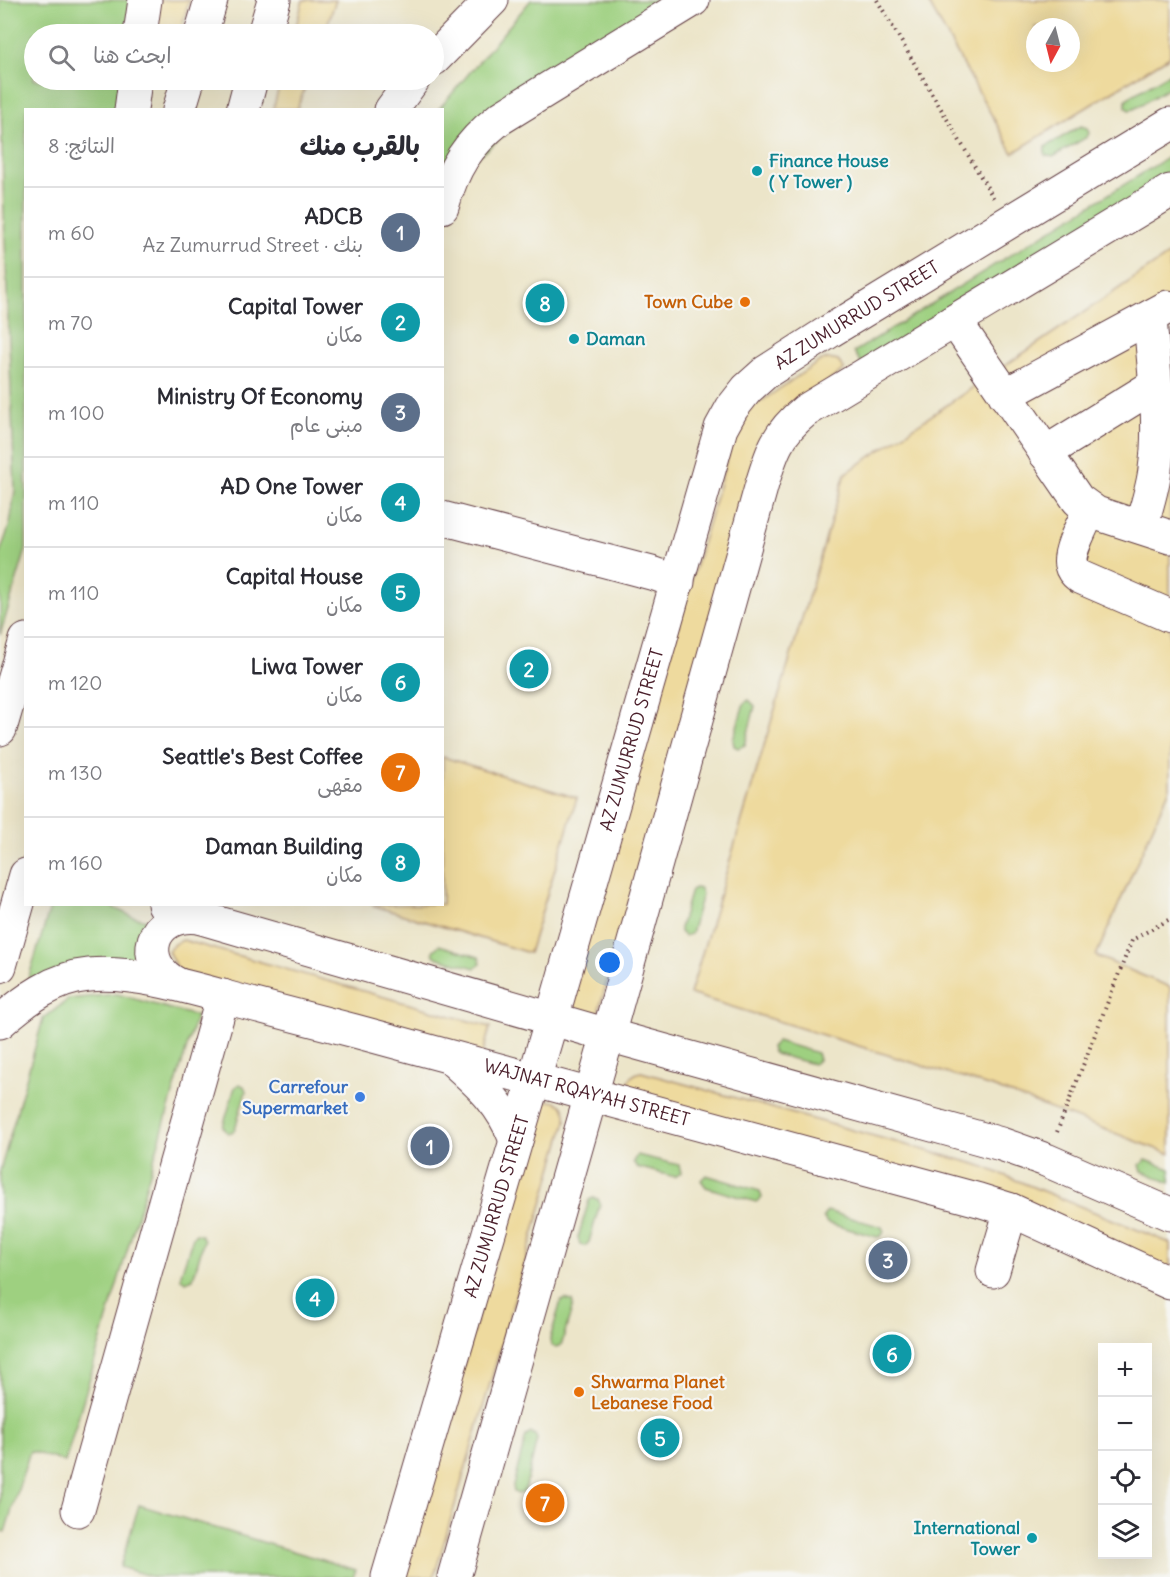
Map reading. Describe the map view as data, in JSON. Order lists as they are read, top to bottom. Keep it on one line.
{"streets":{"street":["AZ ZUMURRUD STREET","WAJNAT RQAY'AH STREET"]},"crossings":[["AZ ZUMURRUD STREET","WAJNAT RQAY'AH STREET"]],"places":["Finance House ( Y Tower )","Town Cube","Daman","Carrefour Supermarket","Shwarma Planet Lebanese Food","International Tower"],"north":"bottom","page":{"search":"ابحث هنا","heading":["بالقرب منك","النتائج: 8"],"list":[{"mark":"1","name":"ADCB","note":"بنك · Az Zumurrud Street","value":"60 m"},{"mark":"2","name":"Capital Tower","note":"مكان","value":"70 m"},{"mark":"3","name":"Ministry Of Economy","note":"مبنى عام","value":"100 m"},{"mark":"4","name":"AD One Tower","note":"مكان","value":"110 m"},{"mark":"5","name":"Capital House","note":"مكان","value":"110 m"},{"mark":"6","name":"Liwa Tower","note":"مكان","value":"120 m"},{"mark":"7","name":"Seattle's Best Coffee","note":"مقهى","value":"130 m"},{"mark":"8","name":"Daman Building","note":"مكان","value":"160 m"}],"pins":["8","2","1","3","4","6","5","7"],"map_buttons":["+","−"]}}
